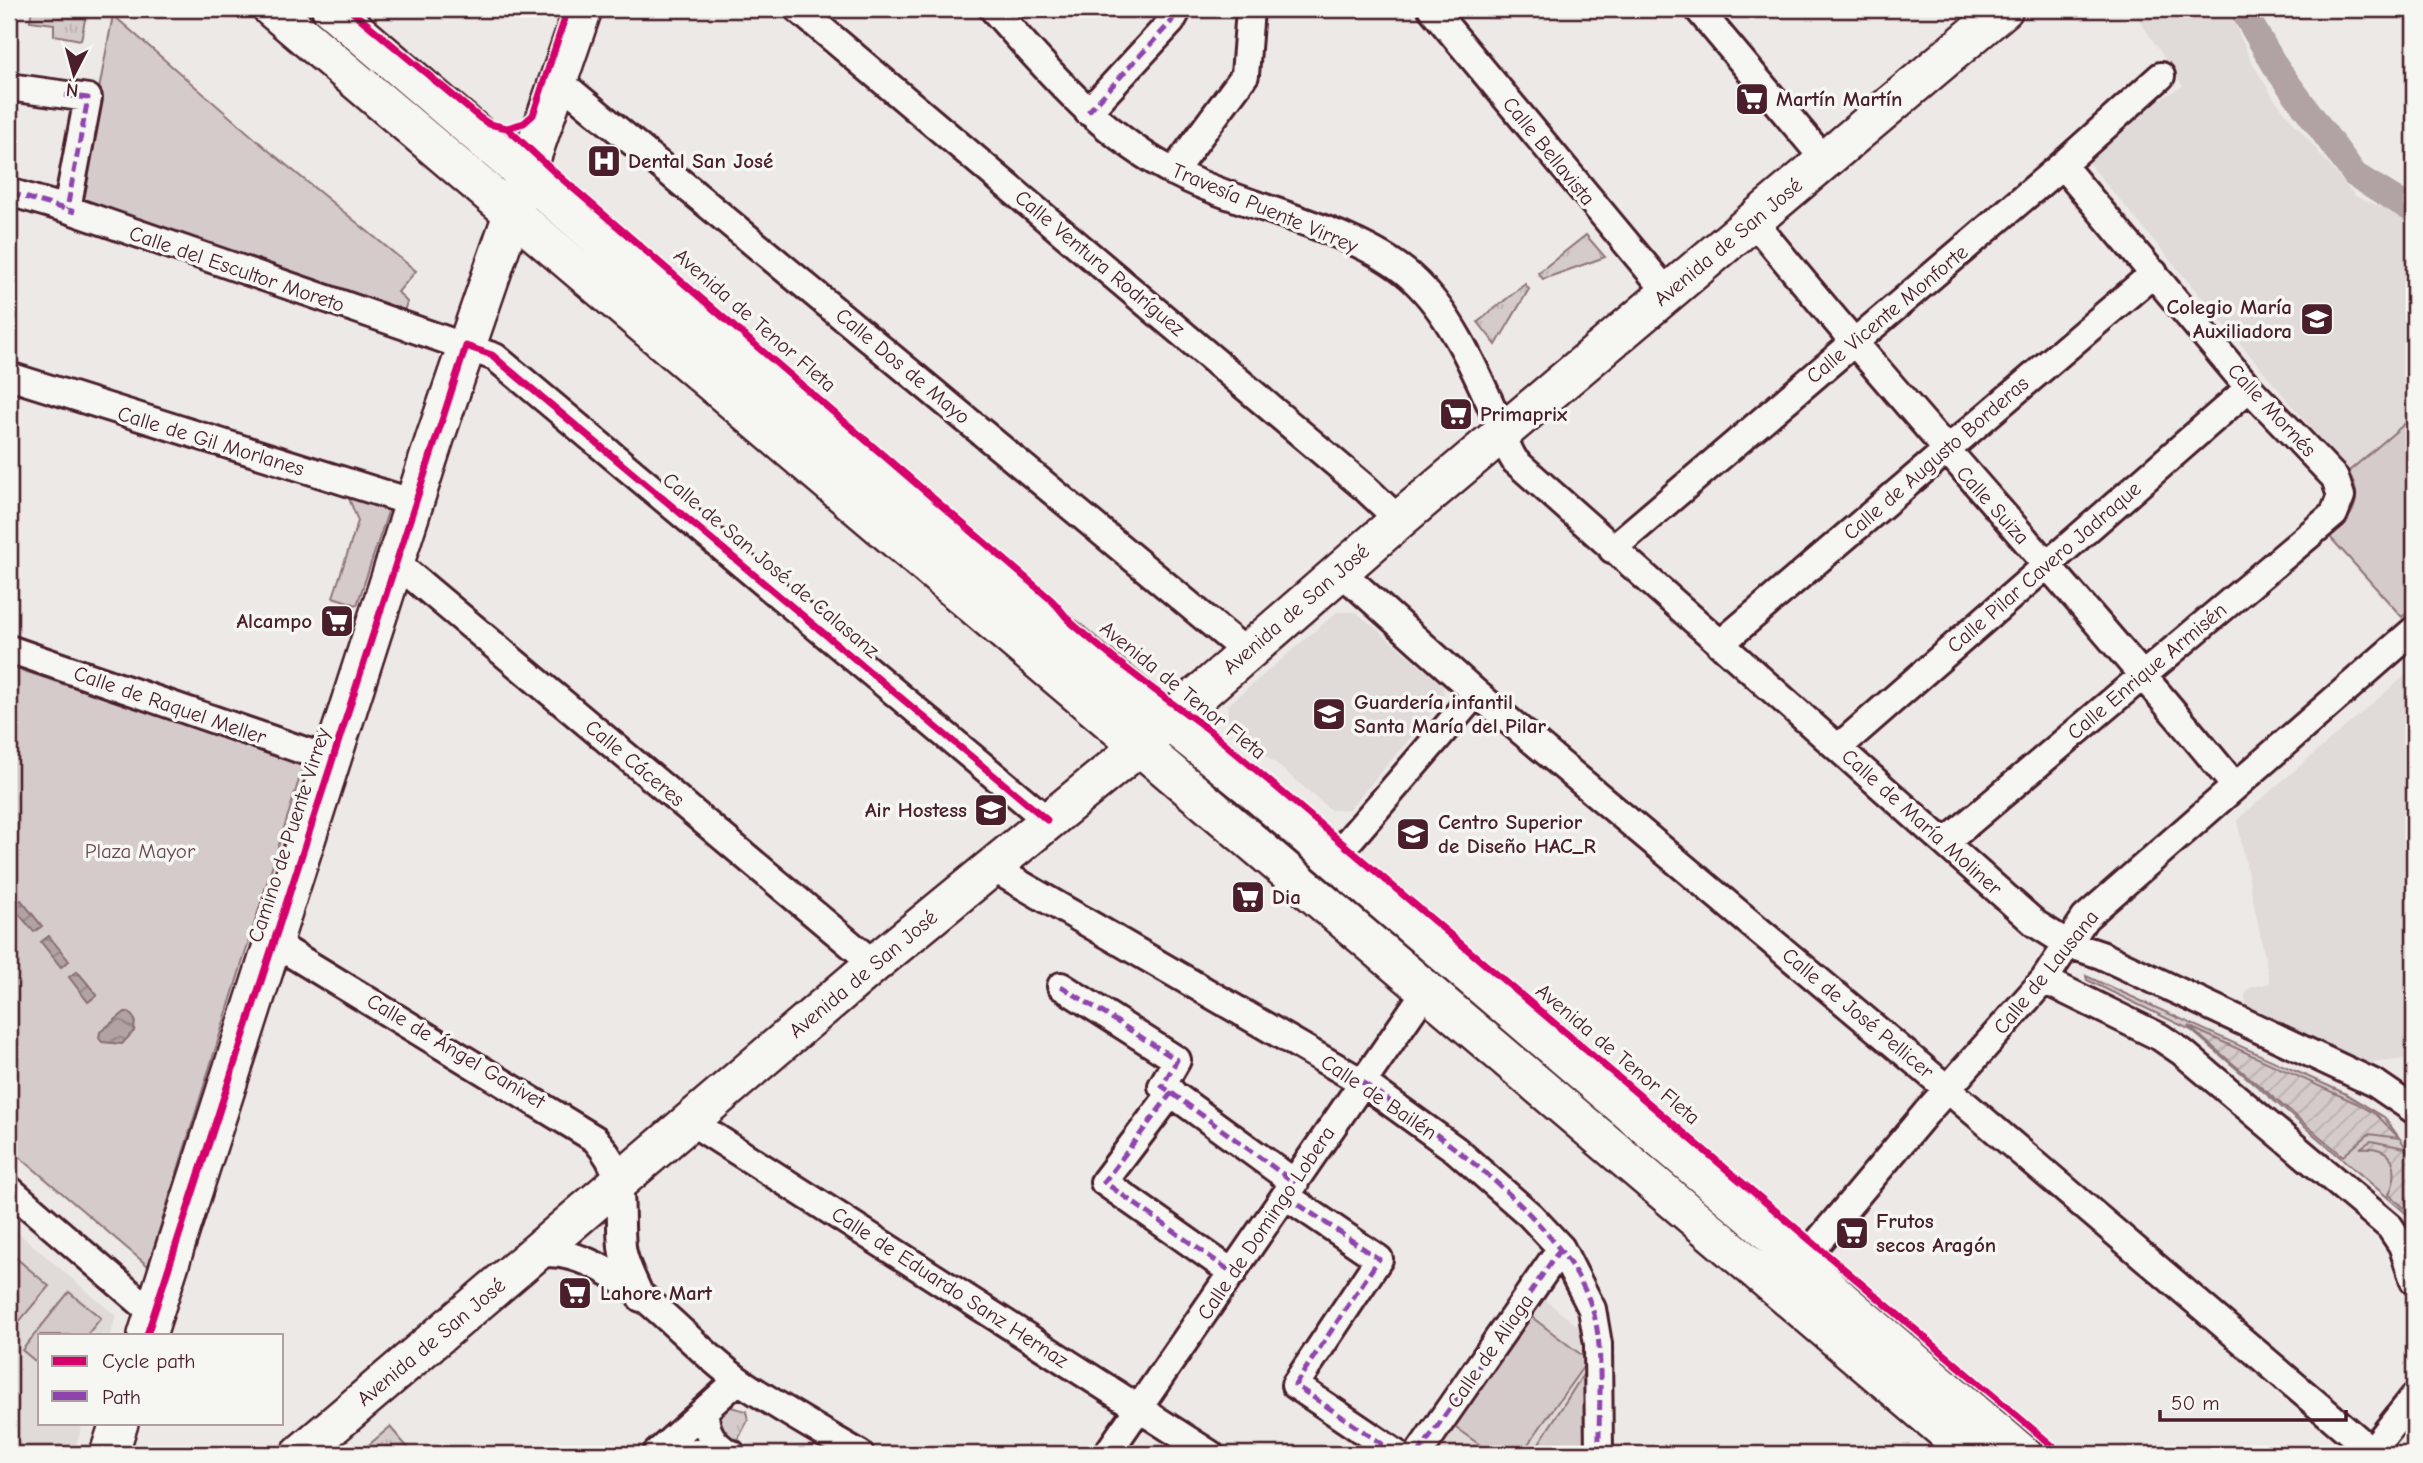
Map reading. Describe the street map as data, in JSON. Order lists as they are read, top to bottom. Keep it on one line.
{"streets":{"main road":["Avenida de San José","Avenida de Tenor Fleta","Camino de Puente Virrey"],"street":["Calle Bellavista","Travesía Puente Virrey","Calle Ventura Rodríguez","Calle del Escultor Moreto","Calle Vicente Monforte","Calle Dos de Mayo","Calle Mornés","Calle de Gil Morlanes","Calle de Augusto Borderas","Calle Suiza","Calle de San José de Calasanz","Calle Pilar Cavero Jadraque","Calle Enrique Armisén","Calle de Raquel Meller","Calle Cáceres","Calle de María Moliner","Calle de Lausana","Calle de José Pellicer","Calle de Ángel Ganivet","Calle de Bailén","Calle de Domingo Lobera","Calle de Eduardo Sanz Hernaz","Calle de Aliaga"]},"crossings":[["Calle Bellavista","Avenida de San José"],["Travesía Puente Virrey","Avenida de San José"],["Travesía Puente Virrey","Calle de María Moliner"],["Avenida de San José","Calle Ventura Rodríguez"],["Avenida de San José","Avenida de Tenor Fleta"],["Avenida de San José","Calle Dos de Mayo"],["Avenida de San José","Calle Suiza"],["Avenida de San José","Calle de San José de Calasanz"],["Avenida de San José","Calle Cáceres"],["Avenida de San José","Calle de María Moliner"],["Avenida de San José","Calle de José Pellicer"],["Avenida de San José","Calle de Ángel Ganivet"],["Avenida de San José","Calle de Bailén"],["Avenida de San José","Calle de Eduardo Sanz Hernaz"],["Calle del Escultor Moreto","Calle de San José de Calasanz"],["Calle del Escultor Moreto","Camino de Puente Virrey"],["Calle Vicente Monforte","Calle Mornés"],["Calle Vicente Monforte","Calle Suiza"],["Calle Vicente Monforte","Calle de María Moliner"],["Avenida de Tenor Fleta","Camino de Puente Virrey"],["Avenida de Tenor Fleta","Calle de Lausana"],["Calle Dos de Mayo","Camino de Puente Virrey"],["Calle Mornés","Calle de Augusto Borderas"],["Calle Mornés","Calle Pilar Cavero Jadraque"],["Calle Mornés","Calle Enrique Armisén"],["Calle de Gil Morlanes","Camino de Puente Virrey"],["Calle de Augusto Borderas","Calle Suiza"],["Calle de Augusto Borderas","Calle de María Moliner"],["Calle Suiza","Calle Pilar Cavero Jadraque"],["Calle Suiza","Calle Enrique Armisén"],["Calle Suiza","Calle de Lausana"],["Calle de San José de Calasanz","Camino de Puente Virrey"],["Calle Pilar Cavero Jadraque","Calle de María Moliner"],["Calle Enrique Armisén","Calle de María Moliner"],["Calle de Raquel Meller","Camino de Puente Virrey"],["Calle Cáceres","Camino de Puente Virrey"],["Calle de María Moliner","Calle de Lausana"],["Camino de Puente Virrey","Calle de Ángel Ganivet"],["Calle de Lausana","Calle de José Pellicer"],["Calle de Bailén","Calle de Domingo Lobera"],["Calle de Bailén","Calle de Aliaga"],["Calle de Domingo Lobera","Calle de Eduardo Sanz Hernaz"]],"parks":["Plaza Mayor"],"places":{"supermarket":["Martín Martín","Primaprix","Alcampo","Dia","Frutos secos Aragón","Lahore Mart"],"hospital":["Dental San José"],"school or university":["Colegio María Auxiliadora","Guardería infantil Santa María del Pilar","Air Hostess","Centro Superior de Diseño HAC_R"]},"legend":["Cycle path","Path"],"scale_bar":"50 m","north":"bottom"}
